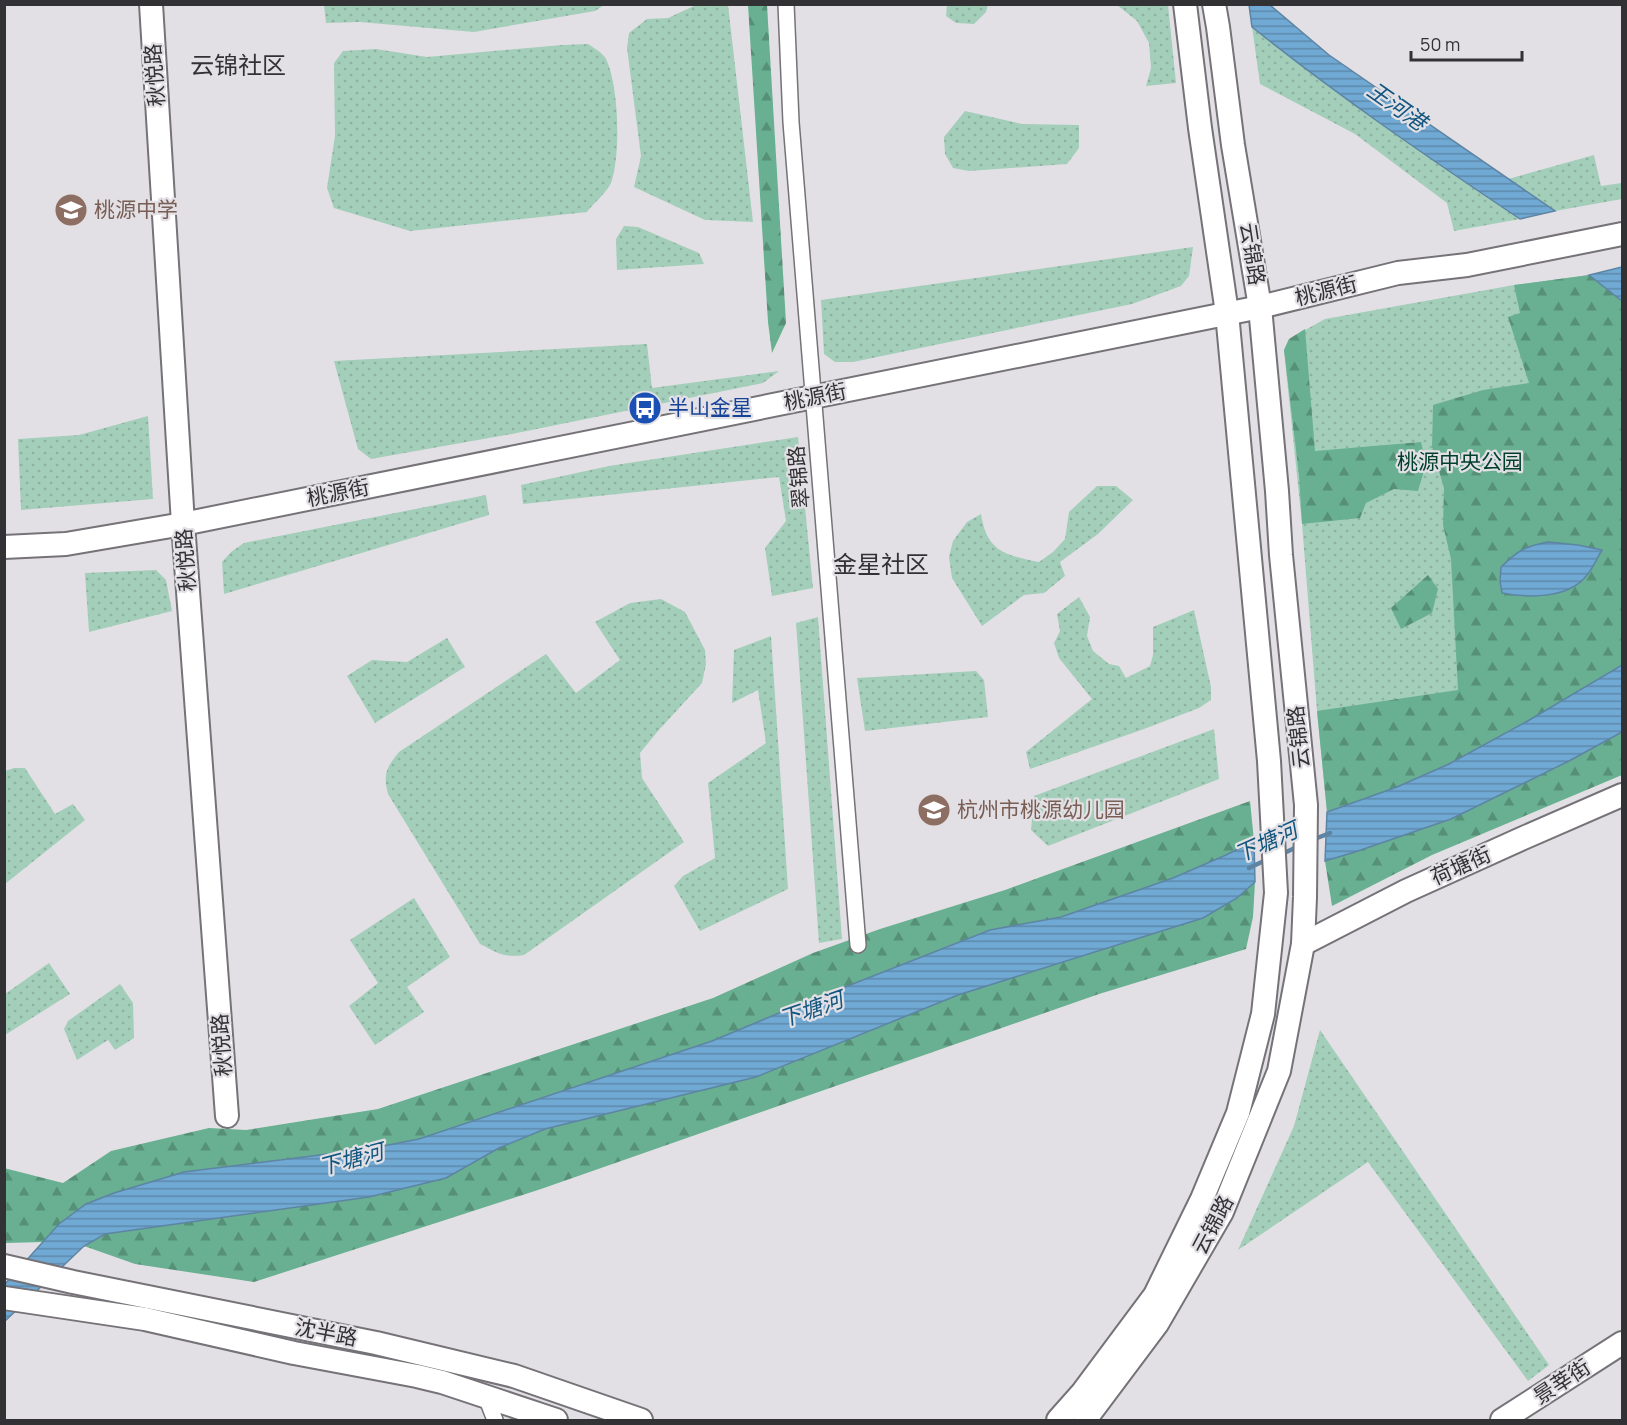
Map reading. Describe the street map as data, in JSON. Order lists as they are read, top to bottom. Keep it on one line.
{"streets":{"main road":["秋悦路","云锦路","桃源街","荷塘街","沈半路","景莘街"],"street":["翠锦路"]},"crossings":[["秋悦路","桃源街"],["云锦路","桃源街"],["云锦路","荷塘街"],["桃源街","翠锦路"]],"districts":["云锦社区","金星社区"],"water":["王河港","下塘河"],"parks":["桃源中央公园"],"places":{"school or university":["桃源中学","杭州市桃源幼儿园"],"bus stop":["半山金星"]},"scale_bar":"50 m"}
